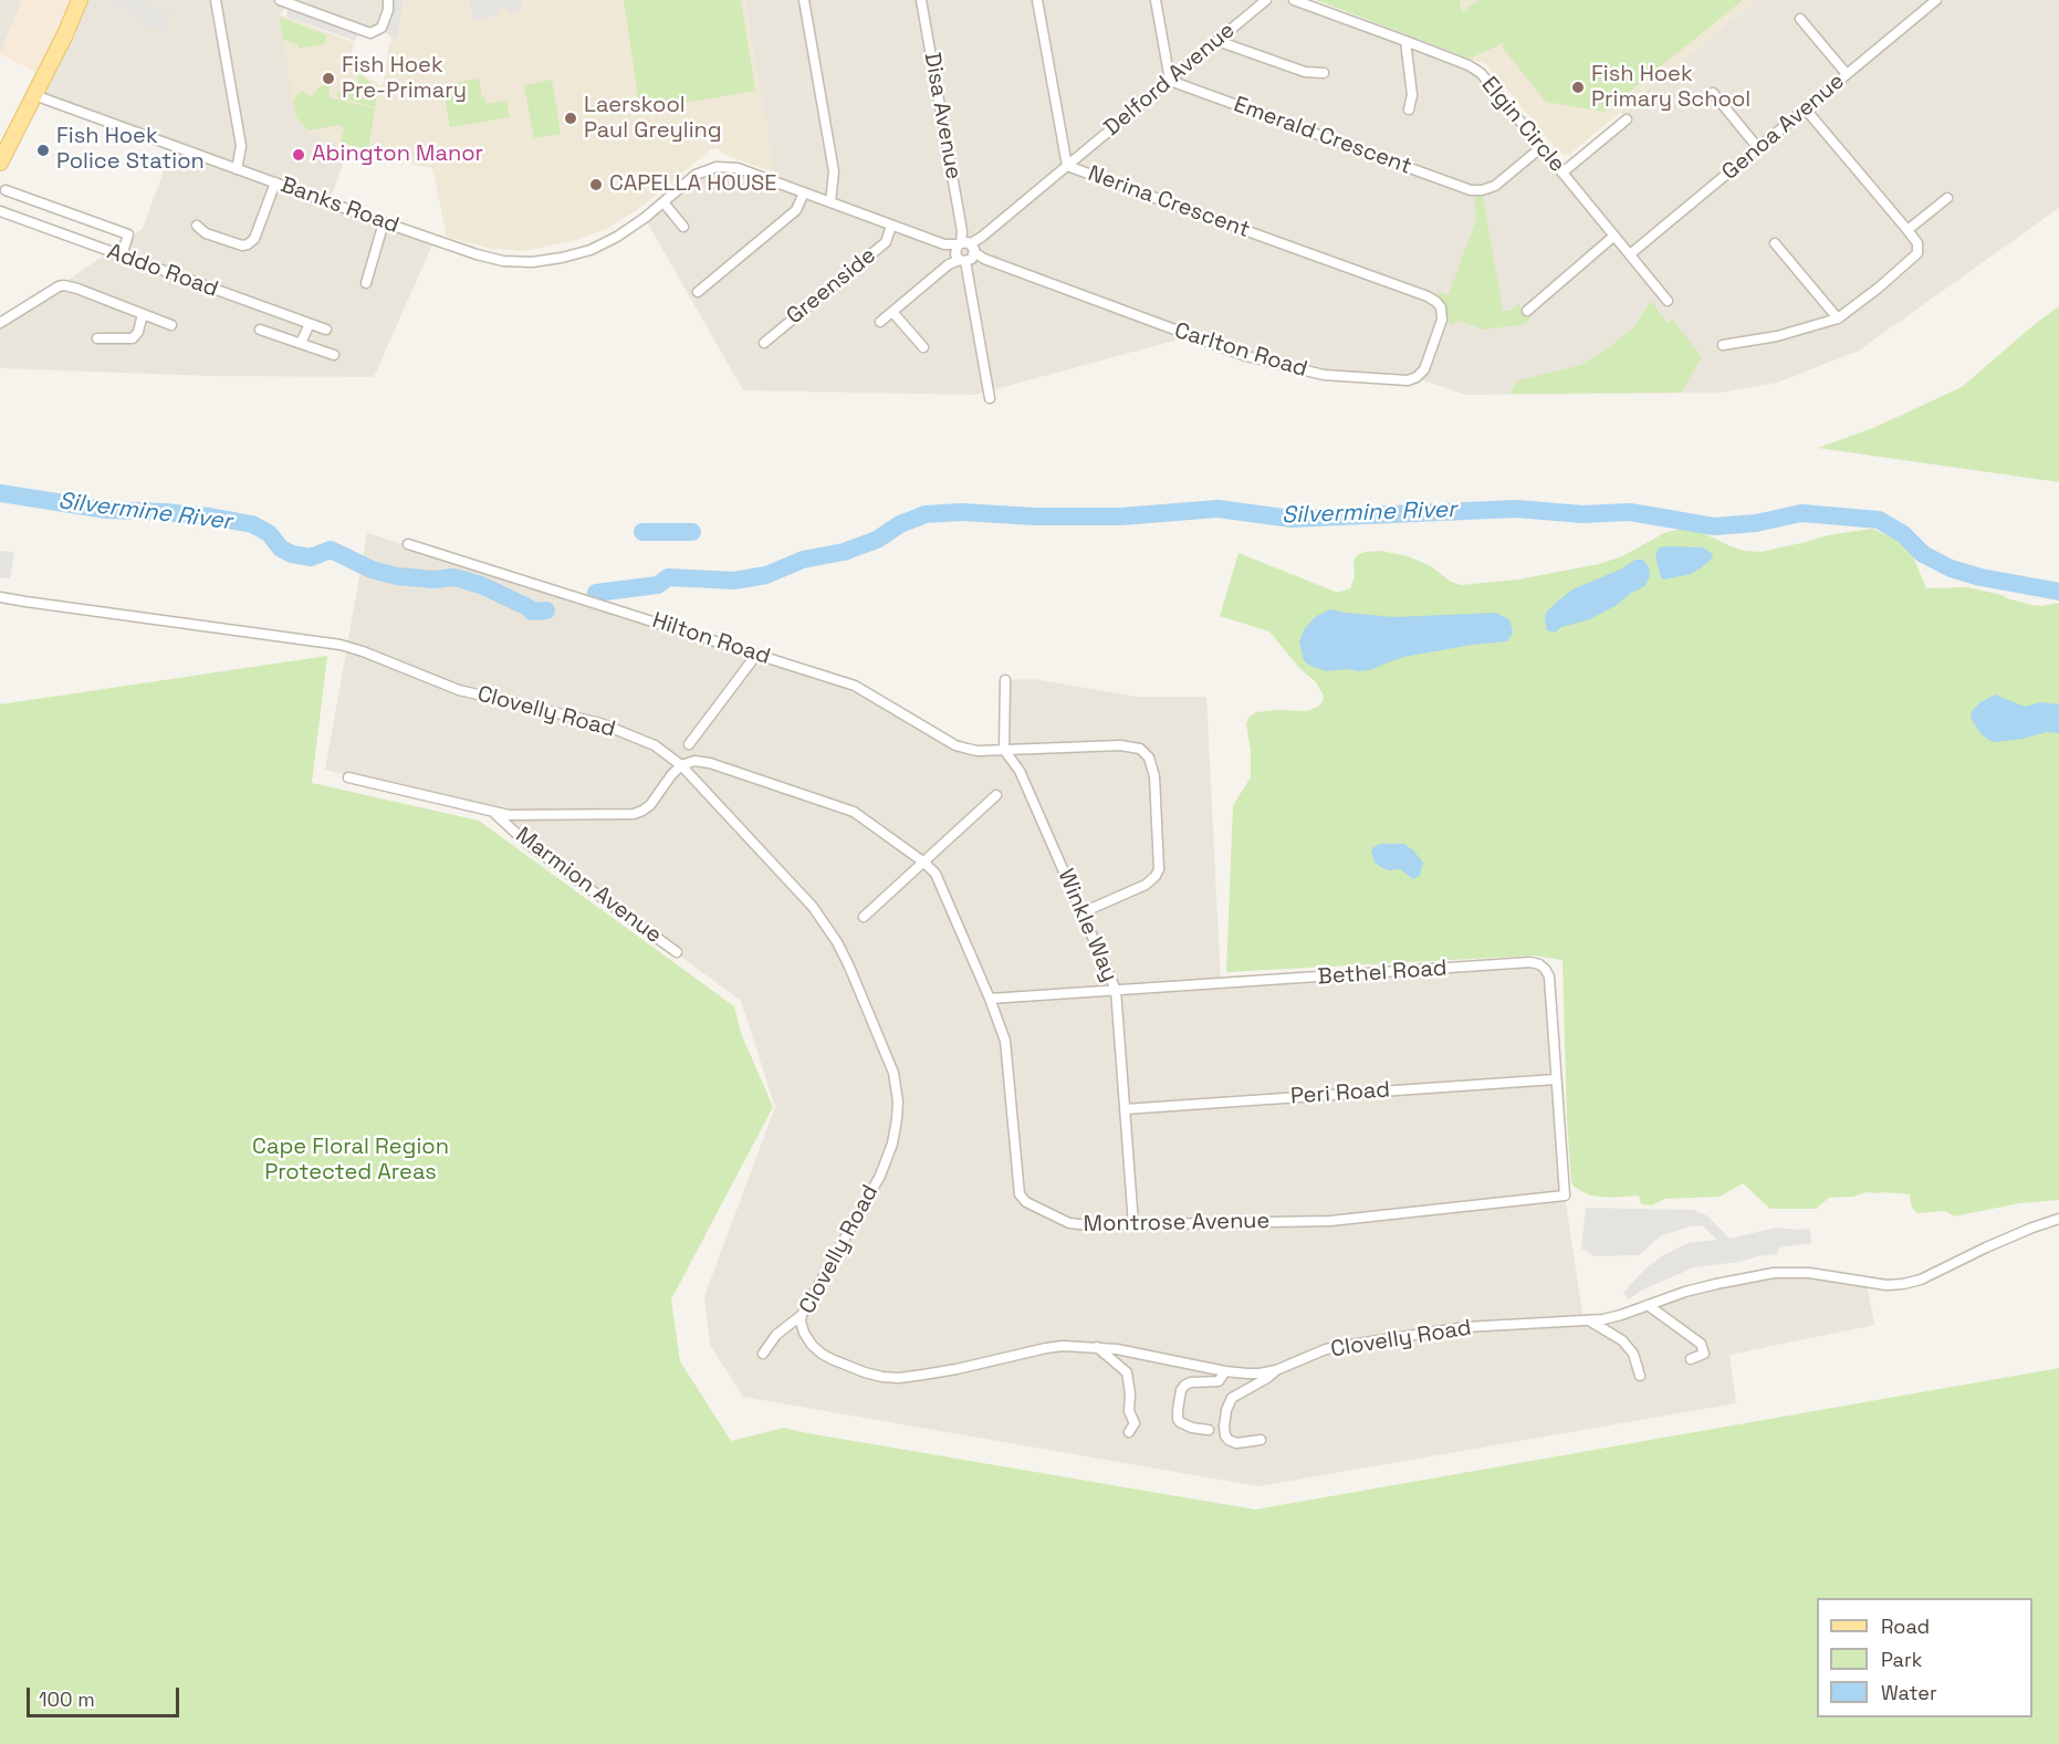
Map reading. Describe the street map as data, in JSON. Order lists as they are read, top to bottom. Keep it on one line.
{"streets":{"street":["Delford Avenue","Disa Avenue","Elgin Circle","Genoa Avenue","Emerald Crescent","Nerina Crescent","Banks Road","Addo Road","Greenside","Carlton Road","Hilton Road","Clovelly Road","Marmion Avenue","Winkle Way","Bethel Road","Peri Road","Montrose Avenue"]},"crossings":[["Delford Avenue","Disa Avenue"],["Delford Avenue","Emerald Crescent"],["Delford Avenue","Nerina Crescent"],["Delford Avenue","Carlton Road"],["Disa Avenue","Carlton Road"],["Elgin Circle","Genoa Avenue"],["Elgin Circle","Emerald Crescent"],["Nerina Crescent","Carlton Road"],["Banks Road","Carlton Road"],["Greenside","Carlton Road"],["Hilton Road","Winkle Way"],["Clovelly Road","Montrose Avenue"],["Winkle Way","Bethel Road"],["Winkle Way","Peri Road"],["Winkle Way","Montrose Avenue"],["Bethel Road","Peri Road"],["Bethel Road","Montrose Avenue"]],"water":["Silvermine River"],"parks":["Cape Floral Region Protected Areas"],"places":["Fish Hoek Pre-Primary","Fish Hoek Primary School","Laerskool Paul Greyling","Fish Hoek Police Station","Abington Manor","CAPELLA HOUSE"],"legend":["Road","Park","Water"],"scale_bar":"100 m"}
